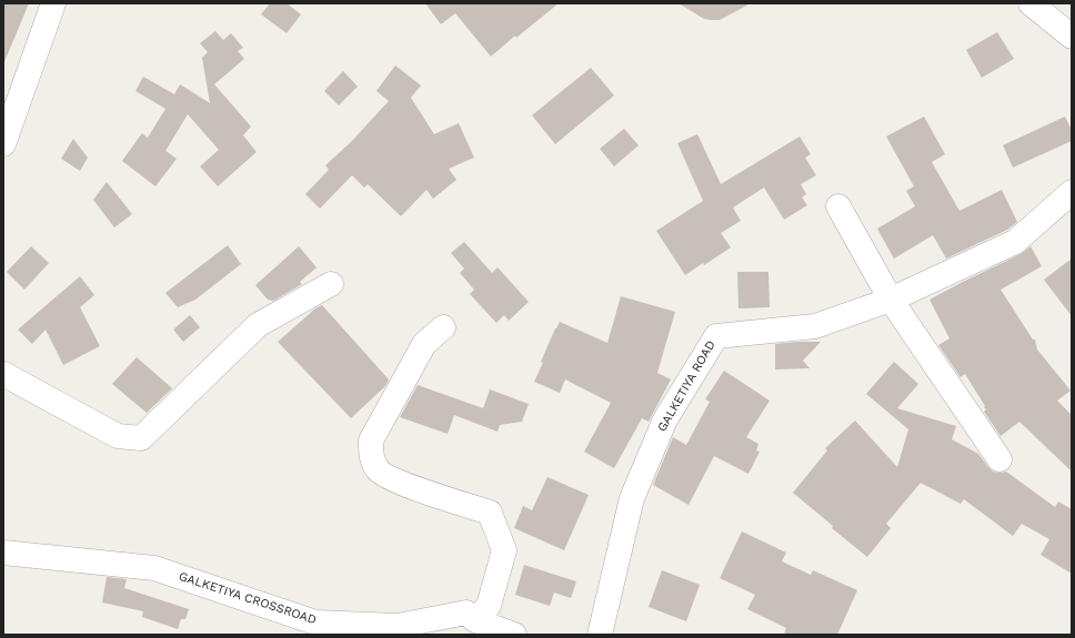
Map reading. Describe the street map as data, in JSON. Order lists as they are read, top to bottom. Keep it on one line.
{"streets":{"street":["GALKETIYA ROAD","GALKETIYA CROSSROAD"]}}
